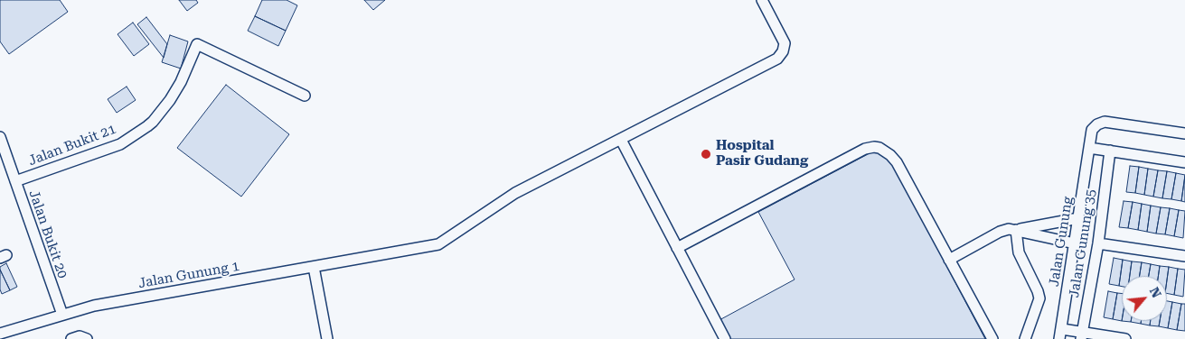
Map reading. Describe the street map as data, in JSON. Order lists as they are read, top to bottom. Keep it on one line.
{"streets":{"street":["Jalan Bukit 21","Jalan Bukit 20","Jalan Gunung","Jalan Gunung 35","Jalan Gunung 1"]},"crossings":[["Jalan Bukit 21","Jalan Bukit 20"],["Jalan Bukit 20","Jalan Gunung 1"]],"places":["Hospital Pasir Gudang"],"north":"top right"}
